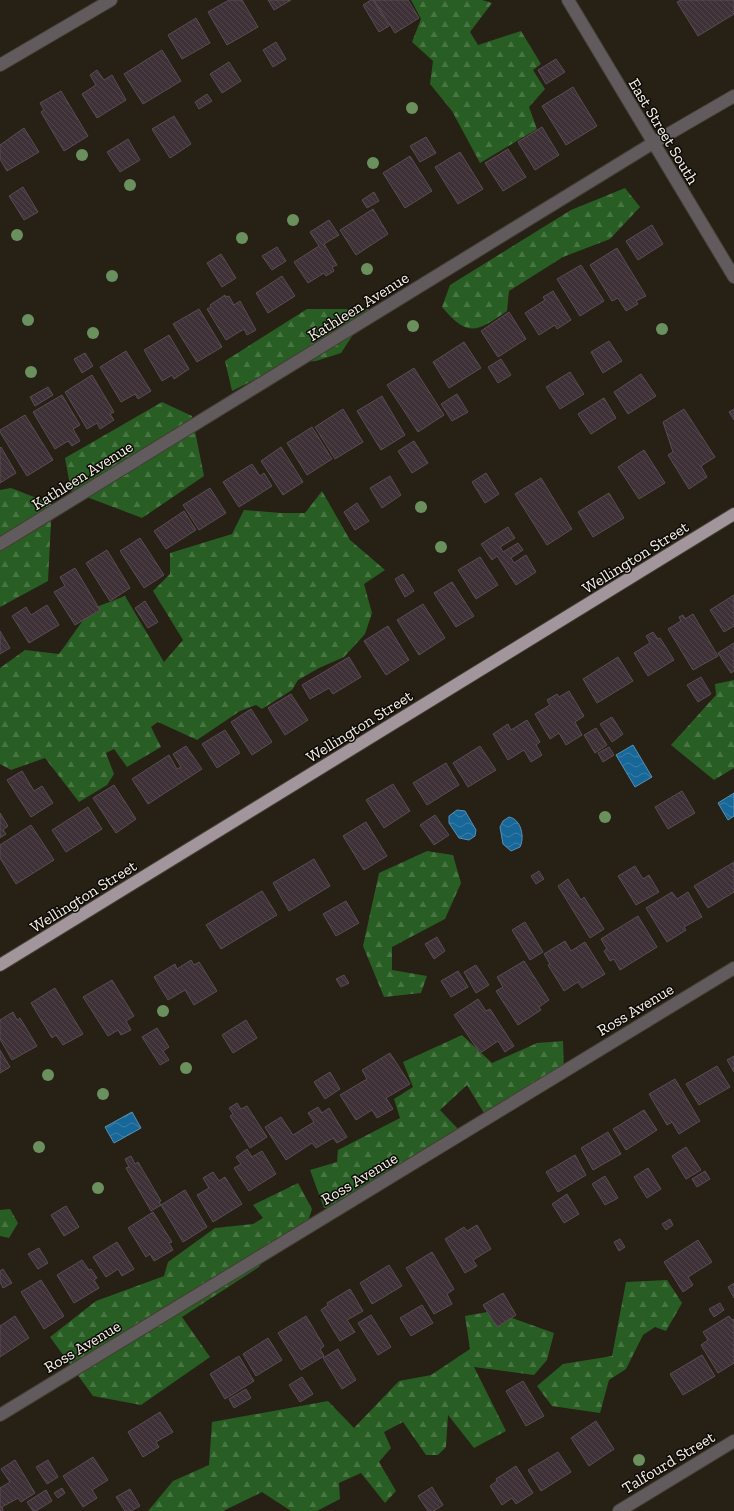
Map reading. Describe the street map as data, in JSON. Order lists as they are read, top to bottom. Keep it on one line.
{"streets":{"main road":["Wellington Street"],"street":["East Street South","Kathleen Avenue","Ross Avenue","Talfourd Street"]},"crossings":[["East Street South","Kathleen Avenue"]]}
